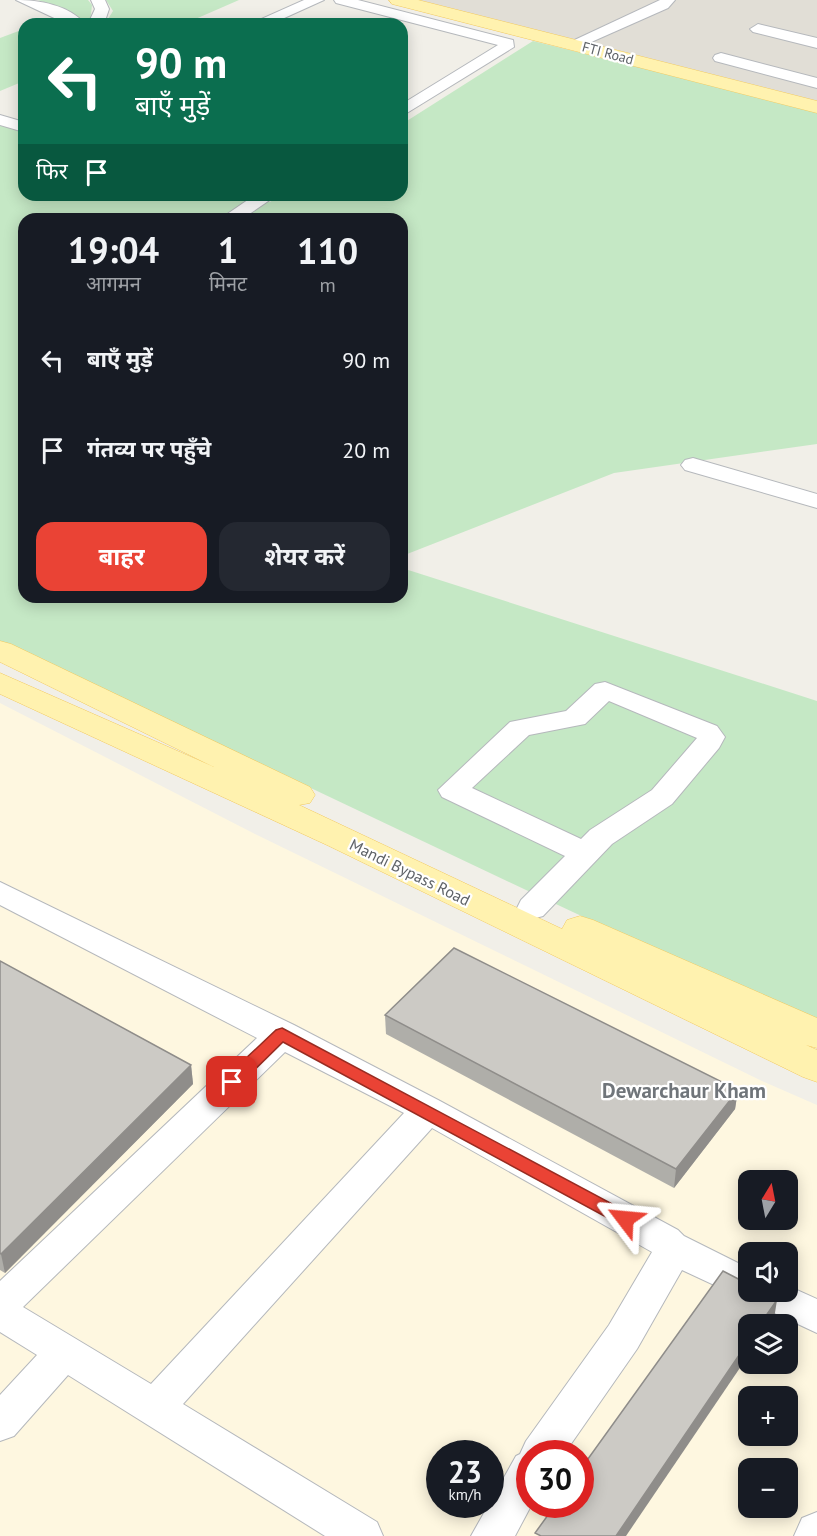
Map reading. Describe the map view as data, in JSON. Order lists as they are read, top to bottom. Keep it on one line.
{"streets":{"main road":["FTI Road","Mandi Bypass Road"]},"districts":["Dewarchaur Kham"],"north":"top","page":{"turn":["90 m","बाएँ मुड़ें"],"then":"फिर","eta":["19:04","आगमन","1","मिनट","110","m"],"list":[{"name":"बाएँ मुड़ें","value":"90 m"},{"name":"गंतव्य पर पहुँचे","value":"20 m"}],"buttons":["बाहर","शेयर करें"],"map_buttons":["+","−"],"speed":"23 km/h","limit":"30"}}
